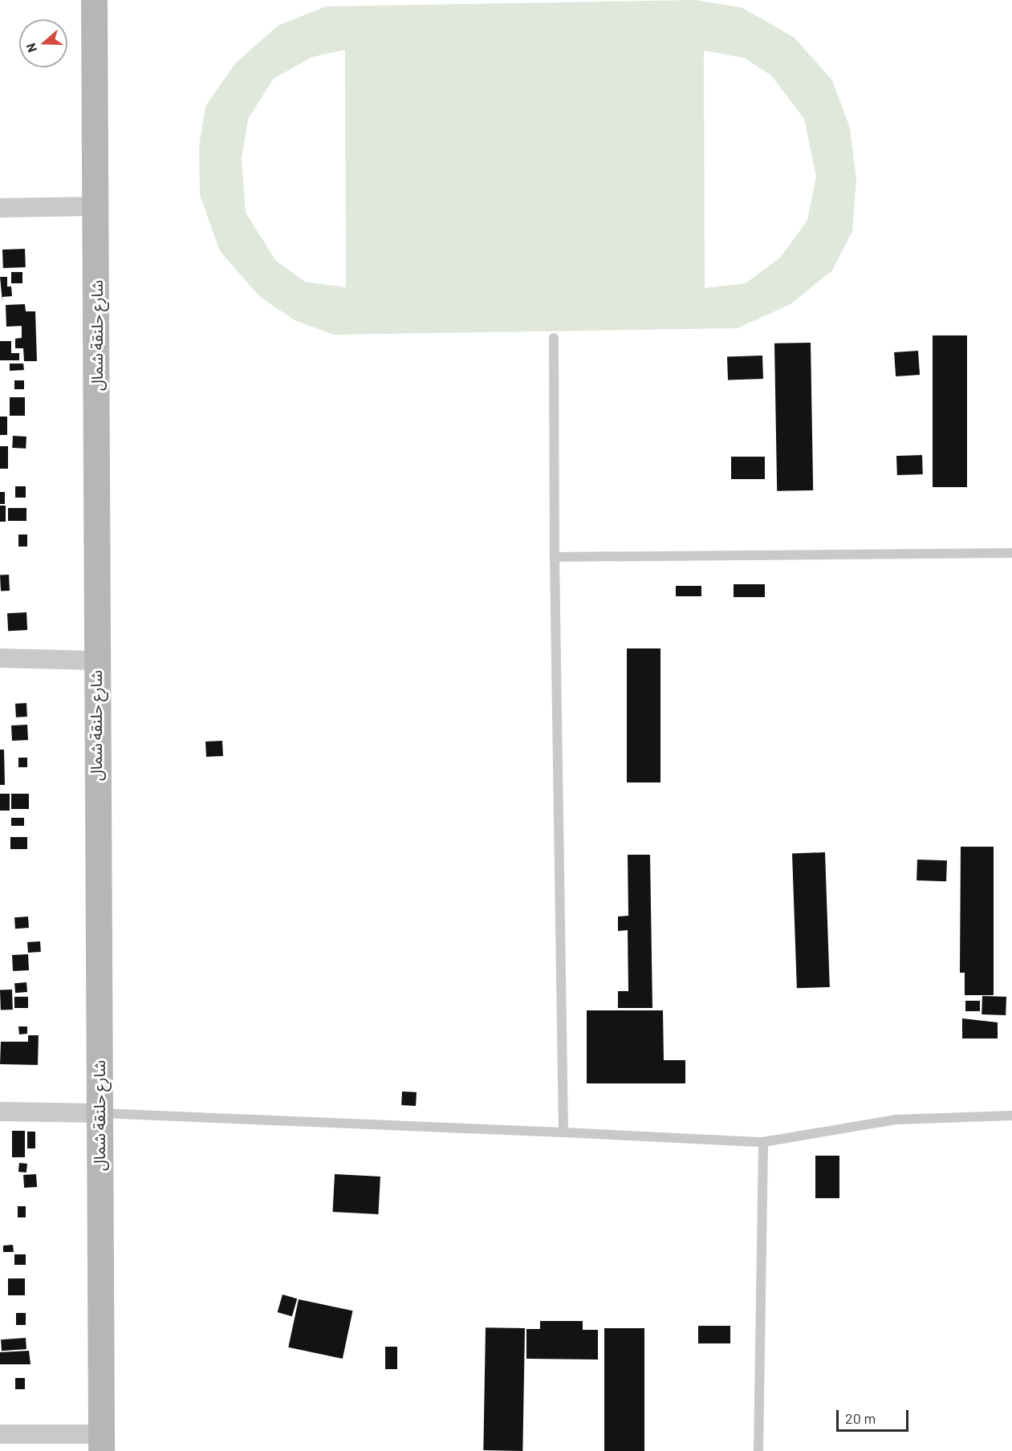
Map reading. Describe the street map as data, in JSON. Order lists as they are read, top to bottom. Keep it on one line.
{"streets":{"street":["شارع حلنقة شمال"]},"scale_bar":"20 m","north":"left"}
